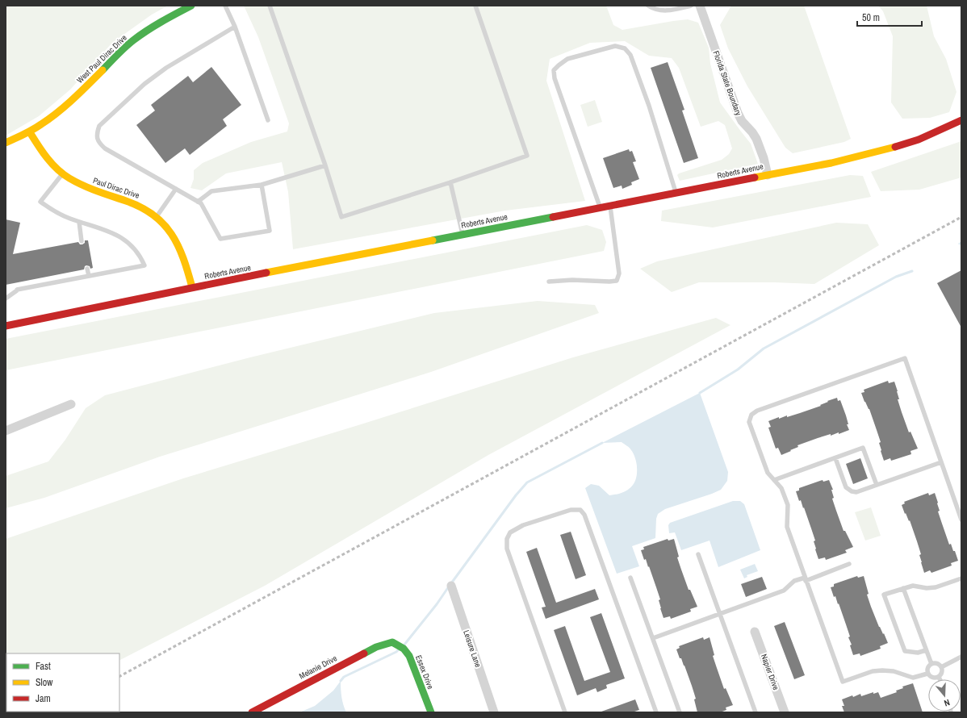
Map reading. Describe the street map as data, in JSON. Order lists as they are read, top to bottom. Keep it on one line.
{"streets":{"street":["West Paul Dirac Drive","Florida State Boundary","Roberts Avenue","Paul Dirac Drive","Leisure Lane","Melanie Drive","Essex Drive","Napier Drive"]},"crossings":[["West Paul Dirac Drive","Paul Dirac Drive"],["Florida State Boundary","Roberts Avenue"],["Roberts Avenue","Paul Dirac Drive"],["Melanie Drive","Essex Drive"]],"legend":["Fast","Slow","Jam"],"scale_bar":"50 m","north":"bottom"}
